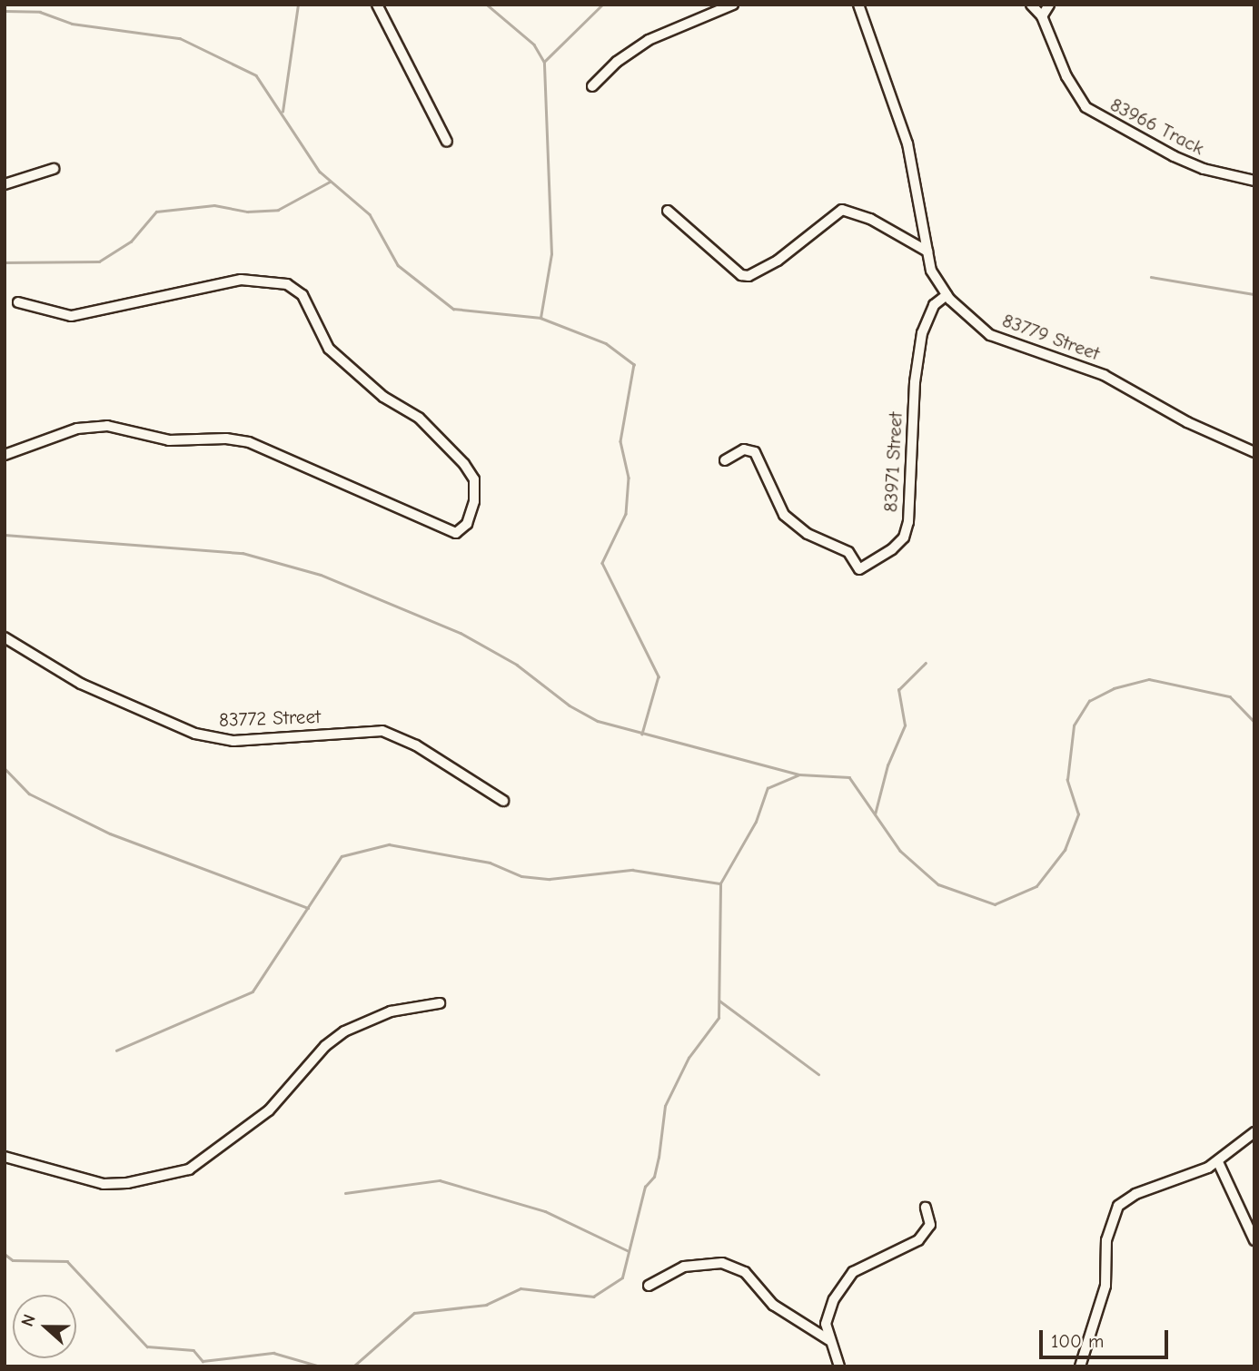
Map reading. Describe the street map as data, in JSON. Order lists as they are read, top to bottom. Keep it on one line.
{"streets":{"street":["83966 Track","83779 Street","83971 Street","83772 Street"]},"crossings":[["83779 Street","83971 Street"]],"scale_bar":"100 m","north":"left"}
